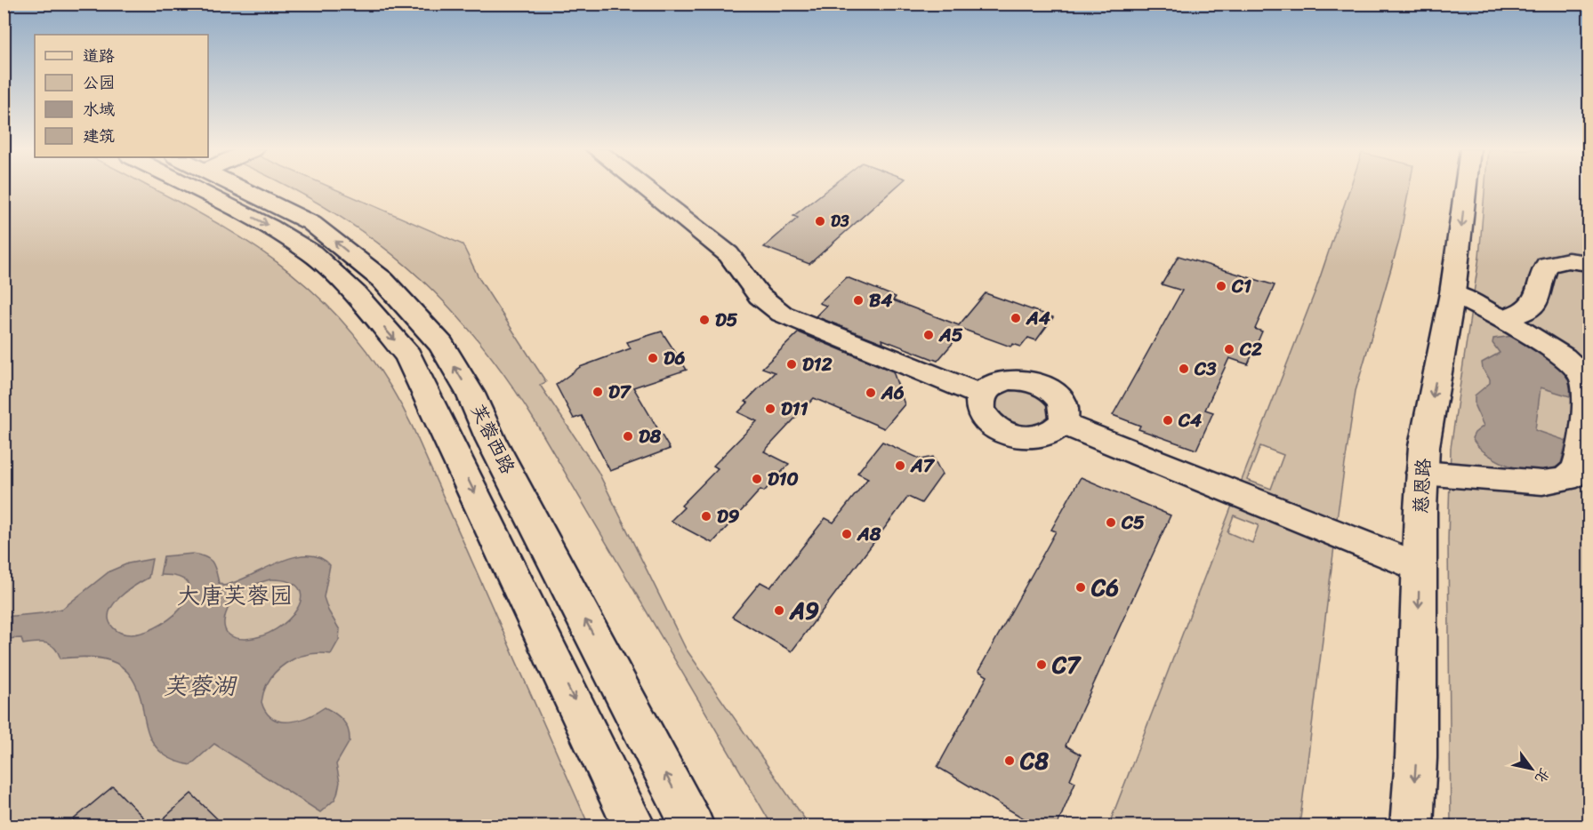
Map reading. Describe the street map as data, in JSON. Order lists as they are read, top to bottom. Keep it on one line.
{"streets":{"main road":["芙蓉西路","慈恩路"]},"one_way":["慈恩路"],"water":["芙蓉湖"],"parks":["大唐芙蓉园"],"places":["D3","C1","B4","A4","D5","A5","C2","D6","D12","C3","D7","A6","D11","C4","D8","A7","D10","D9","C5","A8","C6","A9","C7","C8"],"legend":["道路","公园","水域","建筑"],"north":"bottom right"}
